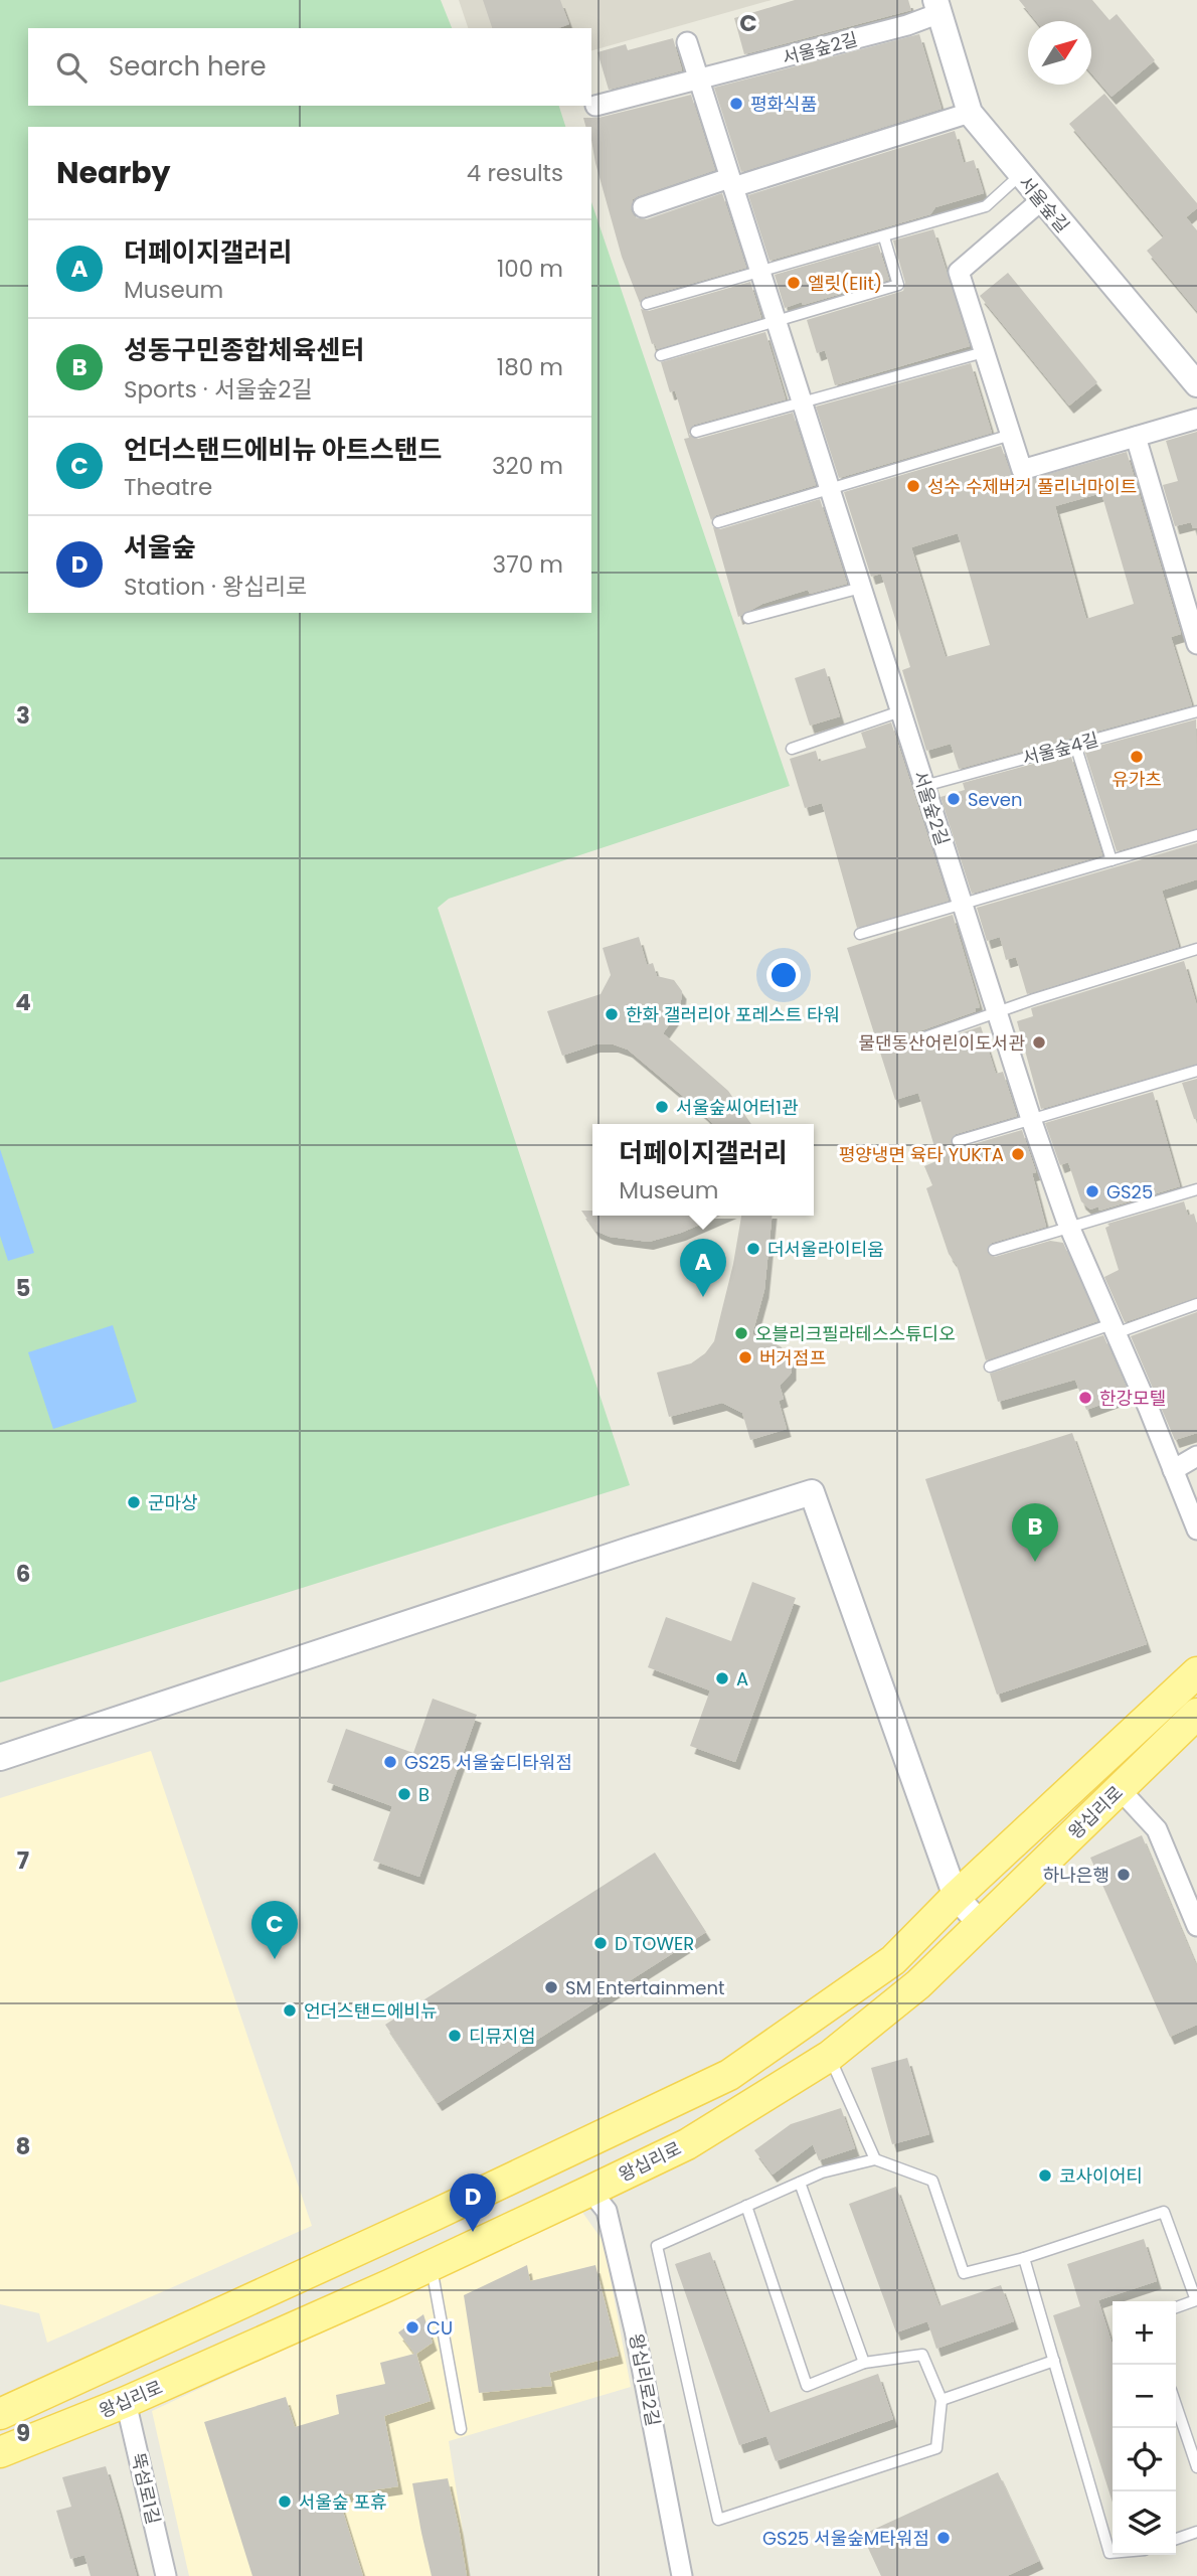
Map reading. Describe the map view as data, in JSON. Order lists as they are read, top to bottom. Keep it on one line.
{"streets":{"main road":["왕십리로"],"street":["서울숲2길","서울숲길","왕십리로2길","뚝섬로1길"],"lane":["서울숲4길"]},"crossings":[["서울숲2길","서울숲길"],["서울숲2길","서울숲4길"],["왕십리로","왕십리로2길"],["왕십리로","뚝섬로1길"]],"places":["평화식품","엘릿(Elit)","성수 수제버거 풀리너마이트","유가츠","Seven","한화 갤러리아 포레스트 타워","물댄동산어린이도서관","서울숲씨어터1관","평양냉면 육타 YUKTA","GS25","더서울라이티움","오블리크필라테스스튜디오","버거점프","한강모텔","군마상","A","GS25 서울숲디타워점","B","하나은행","D TOWER","SM Entertainment","언더스탠드에비뉴","디뮤지엄","코사이어티","CU","서울숲 포휴","GS25 서울숲M타워점"],"north":"top right","page":{"search":"Search here","heading":["Nearby","4 results"],"list":[{"mark":"A","name":"더페이지갤러리","note":"Museum","value":"100 m"},{"mark":"B","name":"성동구민종합체육센터","note":"Sports · 서울숲2길","value":"180 m"},{"mark":"C","name":"언더스탠드에비뉴 아트스탠드","note":"Theatre","value":"320 m"},{"mark":"D","name":"서울숲","note":"Station · 왕십리로","value":"370 m"}],"popup":["더페이지갤러리","Museum"],"pins":["A","B","C","D"],"map_buttons":["+","−"]},"grid":{"columns":["C"],"rows":["3","4","5","6","7","8","9"]}}
